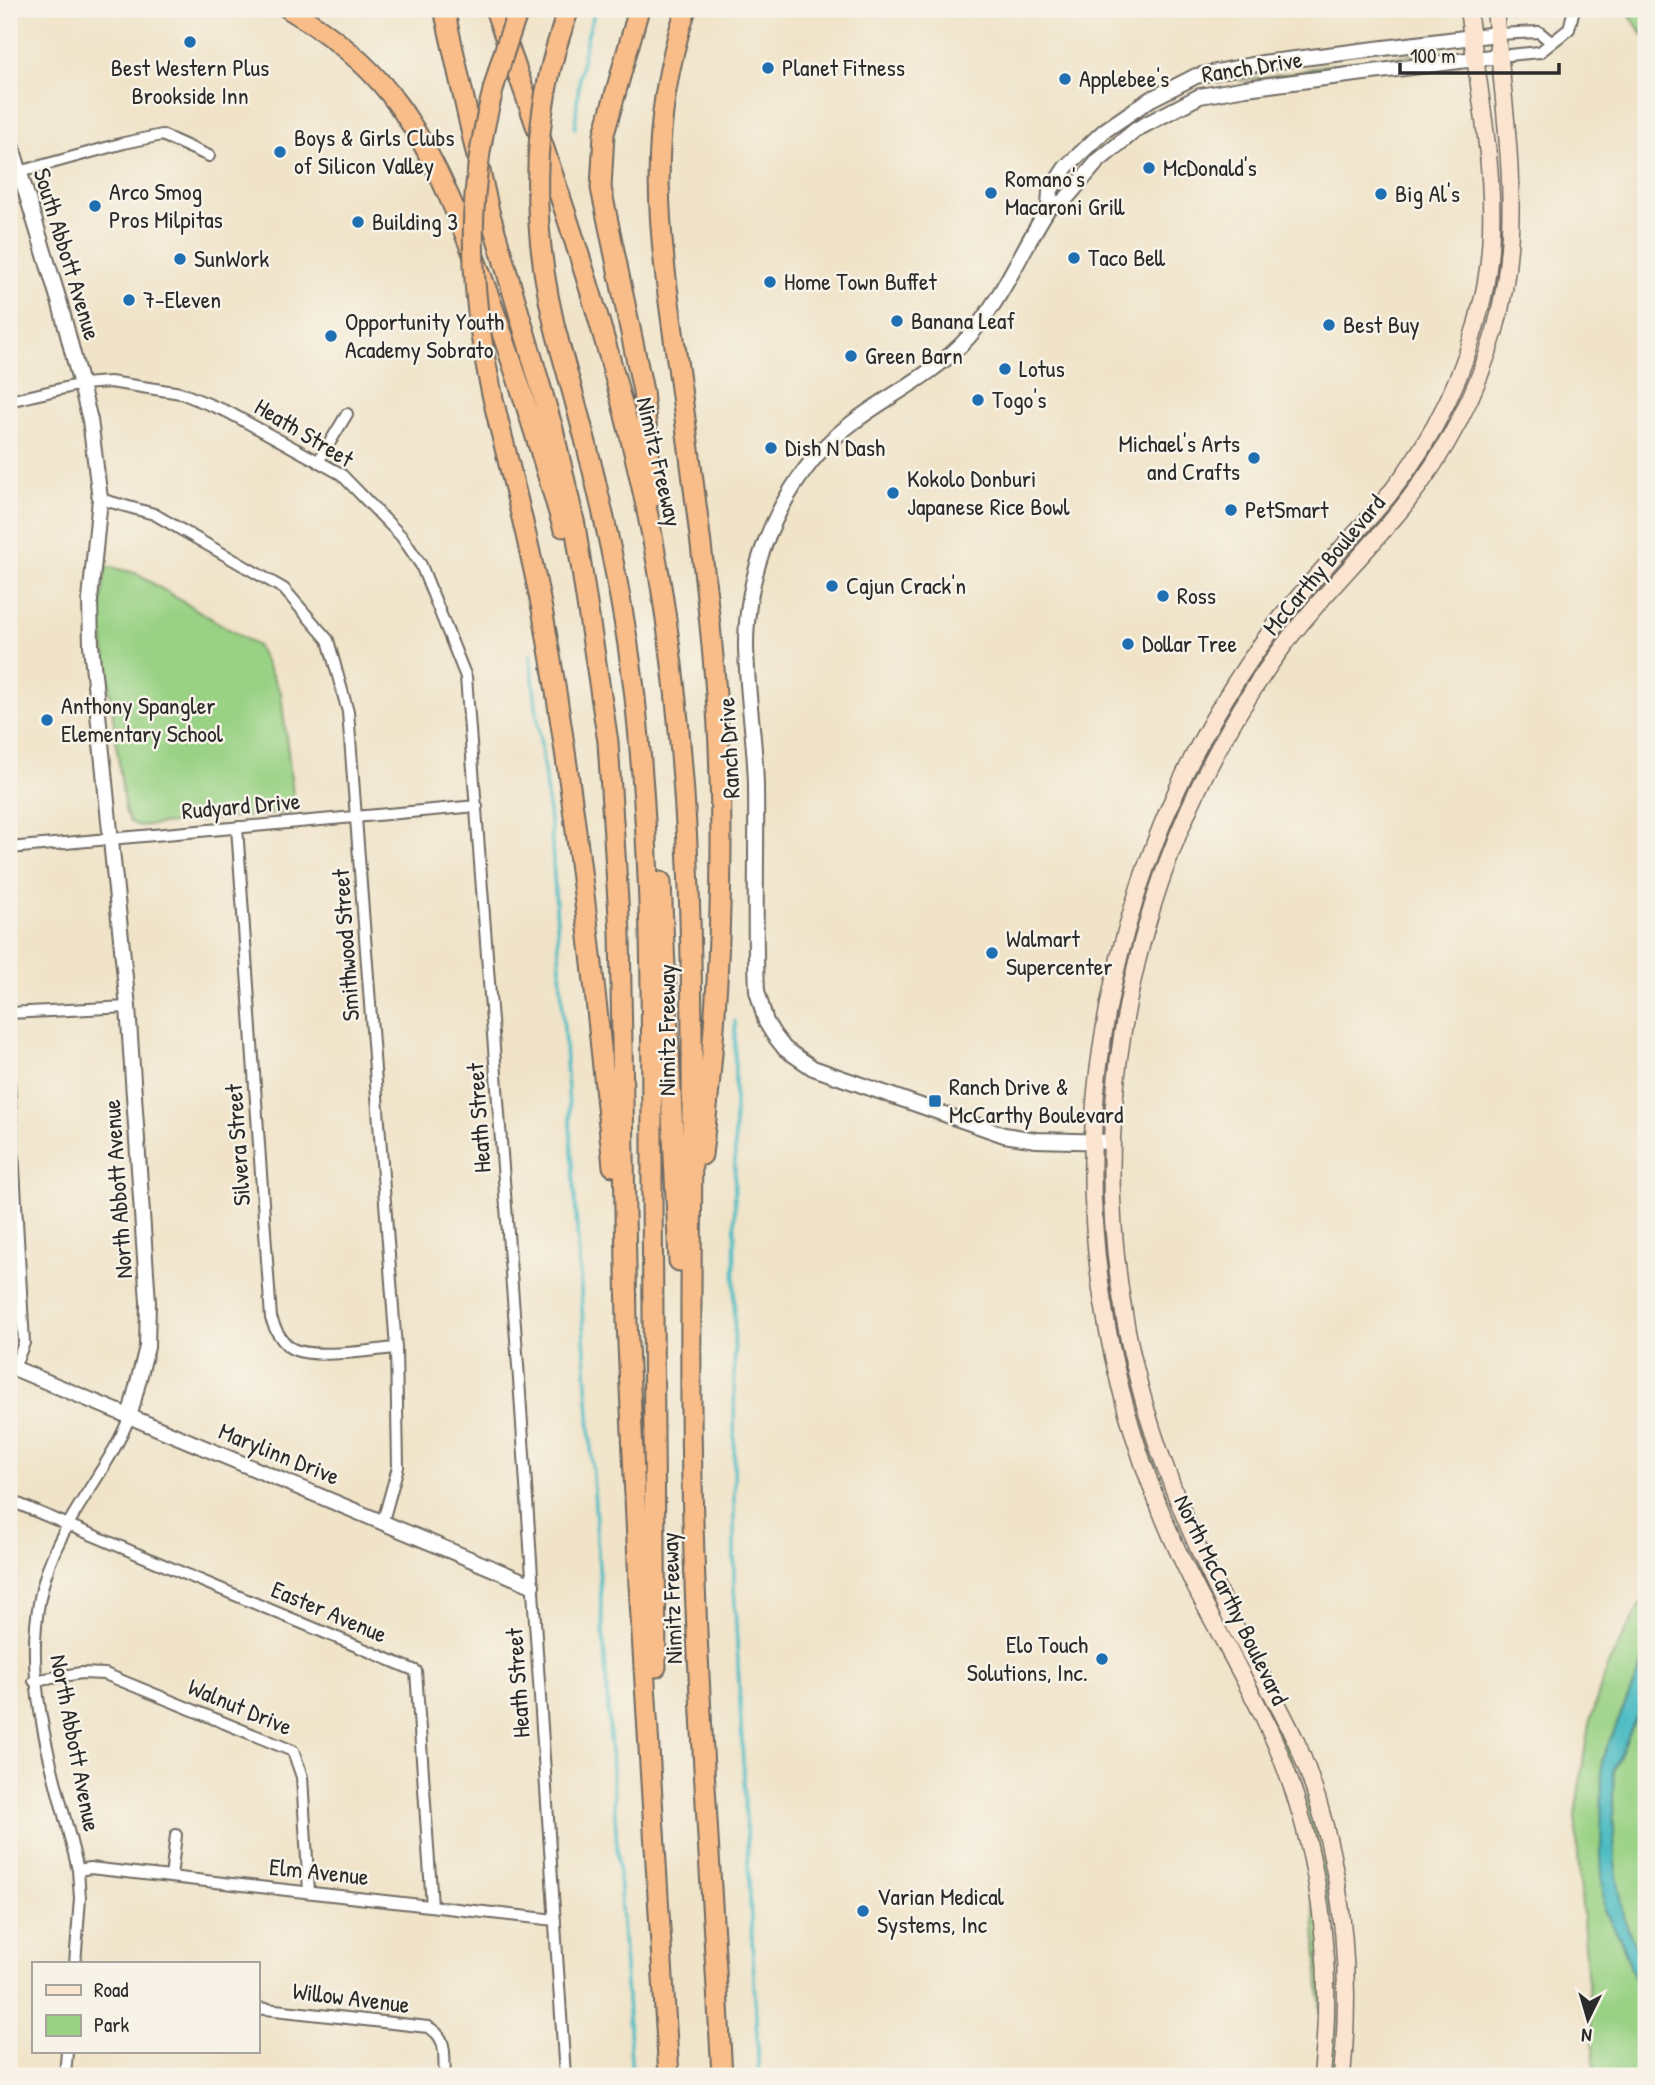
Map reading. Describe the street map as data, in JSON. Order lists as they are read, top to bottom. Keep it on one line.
{"streets":{"highway":["Nimitz Freeway"],"main road":["McCarthy Boulevard","North McCarthy Boulevard"],"street":["Ranch Drive","South Abbott Avenue","Heath Street","Rudyard Drive","Smithwood Street","Silvera Street","North Abbott Avenue","Marylinn Drive","Easter Avenue","Walnut Drive","Elm Avenue","Willow Avenue"]},"crossings":[["Ranch Drive","McCarthy Boulevard"],["Ranch Drive","North McCarthy Boulevard"],["South Abbott Avenue","Heath Street"],["South Abbott Avenue","North Abbott Avenue"],["Heath Street","Rudyard Drive"],["Heath Street","North Abbott Avenue"],["Heath Street","Marylinn Drive"],["Heath Street","Elm Avenue"],["McCarthy Boulevard","North McCarthy Boulevard"],["Rudyard Drive","Smithwood Street"],["Rudyard Drive","Silvera Street"],["Rudyard Drive","North Abbott Avenue"],["Smithwood Street","Silvera Street"],["Smithwood Street","North Abbott Avenue"],["Smithwood Street","Marylinn Drive"],["North Abbott Avenue","Marylinn Drive"],["North Abbott Avenue","Easter Avenue"],["North Abbott Avenue","Walnut Drive"],["North Abbott Avenue","Elm Avenue"],["Easter Avenue","Elm Avenue"],["Walnut Drive","Elm Avenue"]],"places":{"other":["Best Western Plus Brookside Inn","Planet Fitness","Applebee's","Boys & Girls Clubs of Silicon Valley","McDonald's","Romano's Macaroni Grill","Big Al's","Arco Smog Pros Milpitas","Building 3","Taco Bell","SunWork","Home Town Buffet","7-Eleven","Banana Leaf","Best Buy","Opportunity Youth Academy Sobrato","Green Barn","Lotus","Togo's","Dish N Dash","Michael's Arts and Crafts","Kokolo Donburi Japanese Rice Bowl","PetSmart","Cajun Crack'n","Ross","Dollar Tree","Anthony Spangler Elementary School","Walmart Supercenter","Elo Touch Solutions, Inc.","Varian Medical Systems, Inc"],"transit":["Ranch Drive & McCarthy Boulevard"]},"legend":["Road","Park"],"scale_bar":"100 m","north":"bottom"}
